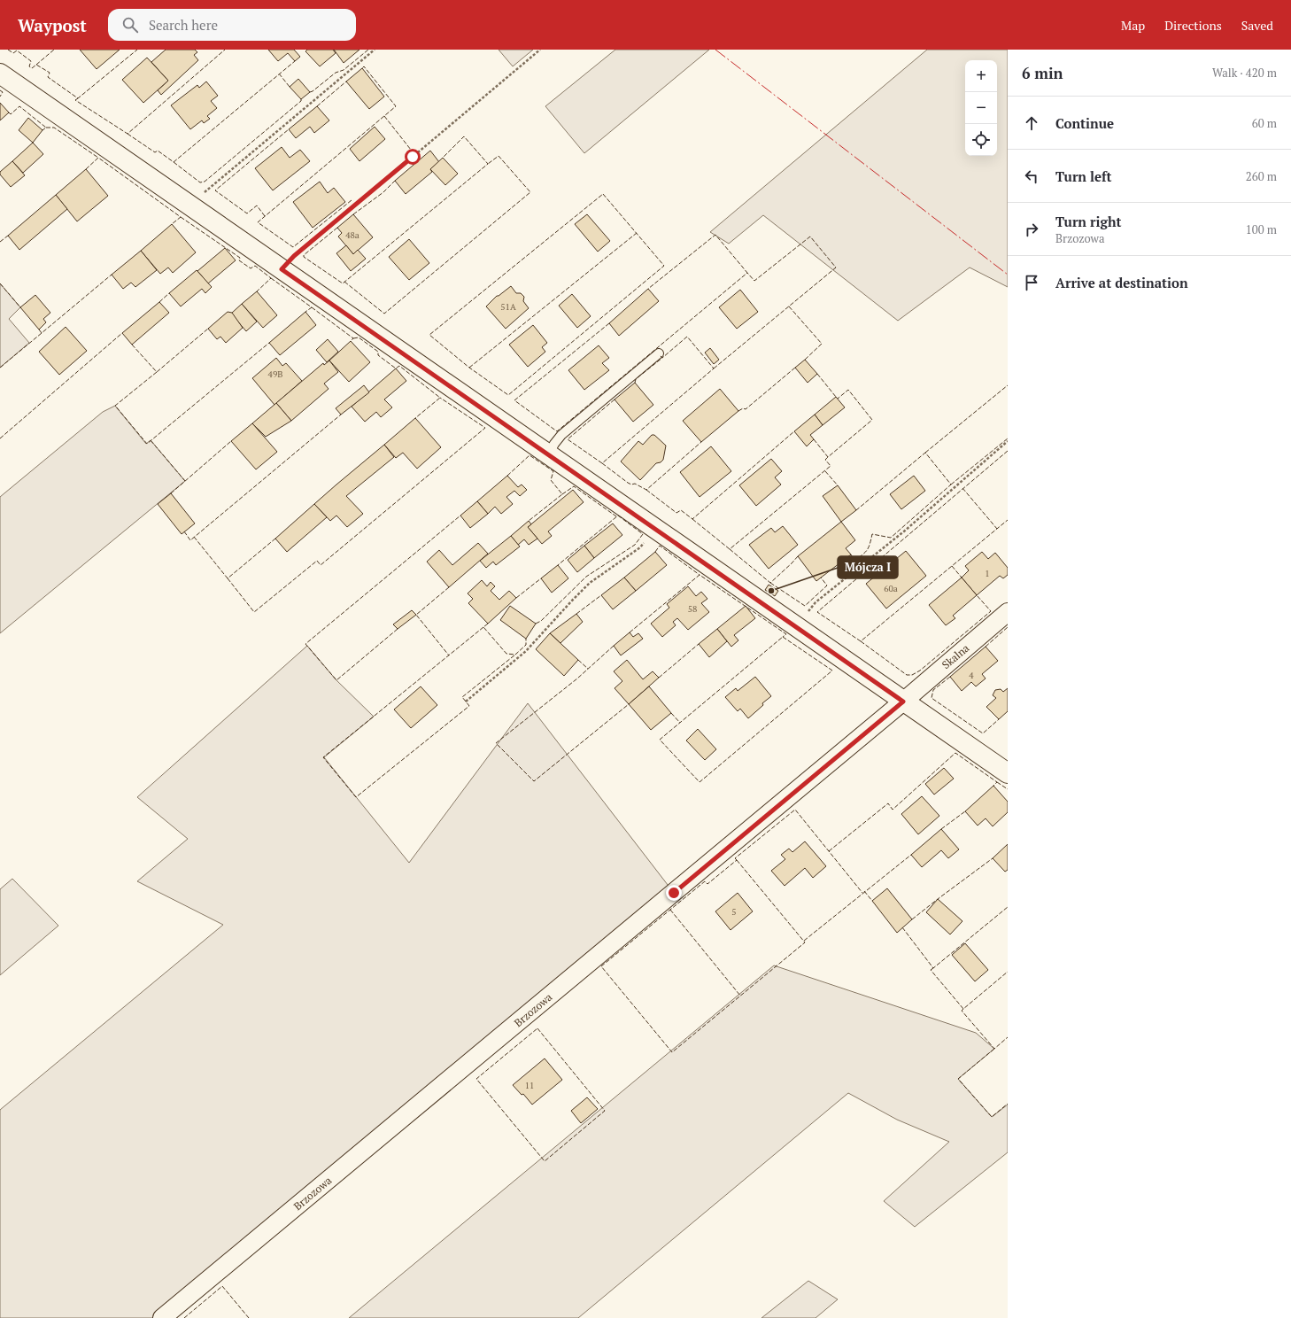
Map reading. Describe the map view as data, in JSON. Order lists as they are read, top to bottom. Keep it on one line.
{"streets":{"street":["Skalna","Brzozowa"]},"crossings":[["Skalna","Brzozowa"]],"places":["Mójcza I"],"house_numbers":["48a","51A","49B","1","60a","58","4","5","11"],"page":{"header":"Waypost","search":"Search here","nav":["Map","Directions","Saved"],"heading":["6 min","Walk · 420 m"],"map_buttons":["+","−"],"list":[["Continue","60 m"],["Turn left","260 m"],["Turn right","Brzozowa","100 m"],"Arrive at destination"]}}
